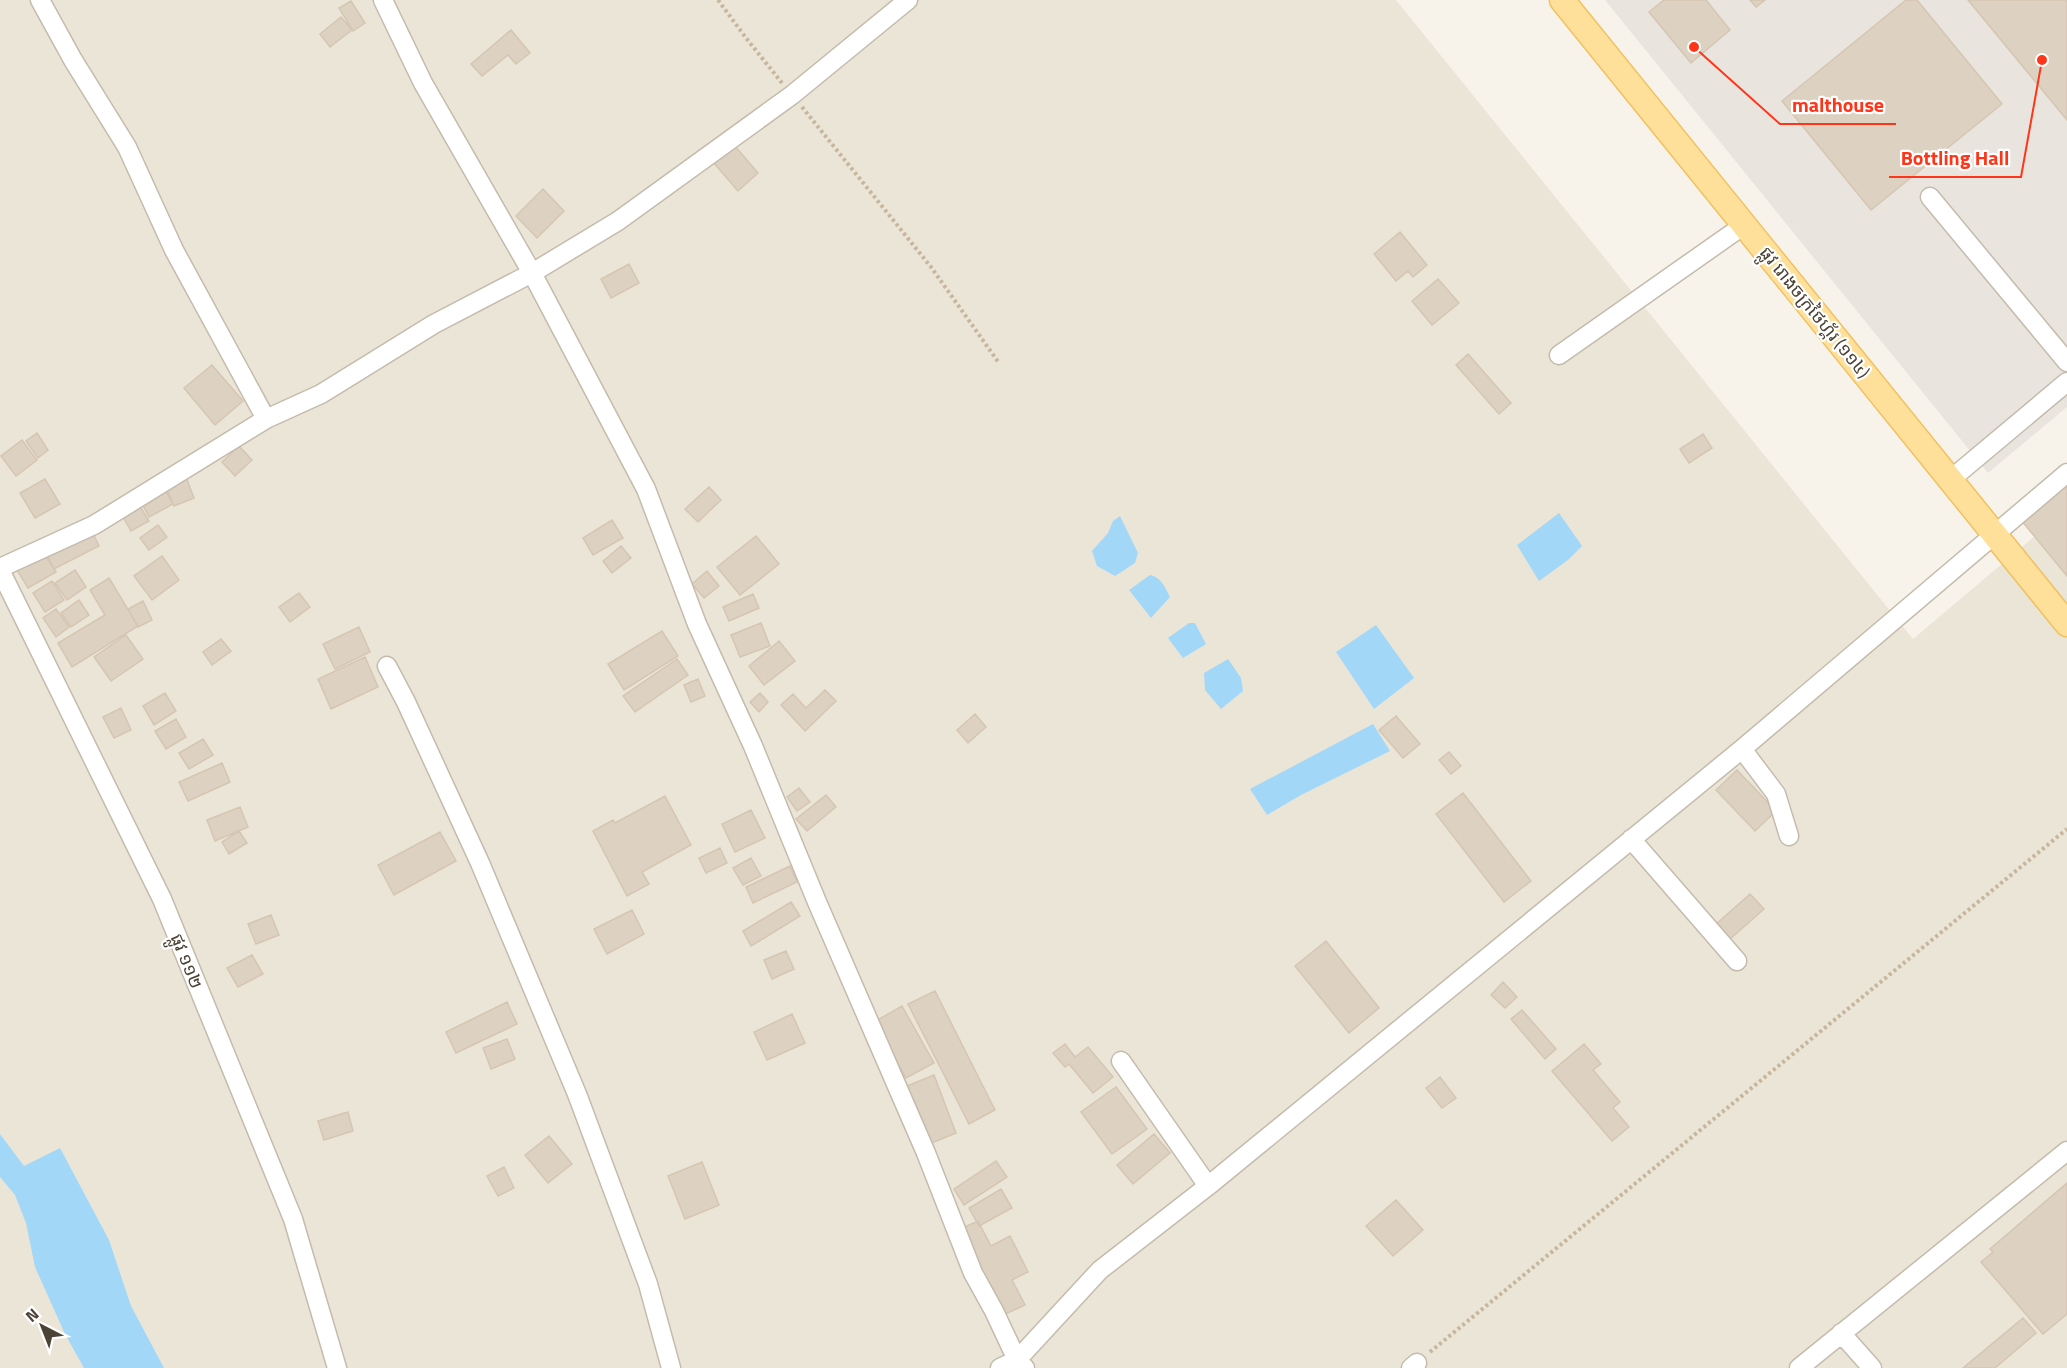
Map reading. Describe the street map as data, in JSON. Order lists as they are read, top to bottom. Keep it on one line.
{"streets":{"main road":["ផ្លូវ រោងចក្រថៃហ្គ័រ (១១៤)"],"street":["ផ្លូវ ១១២"]},"places":["malthouse","Bottling Hall"],"north":"top left"}
